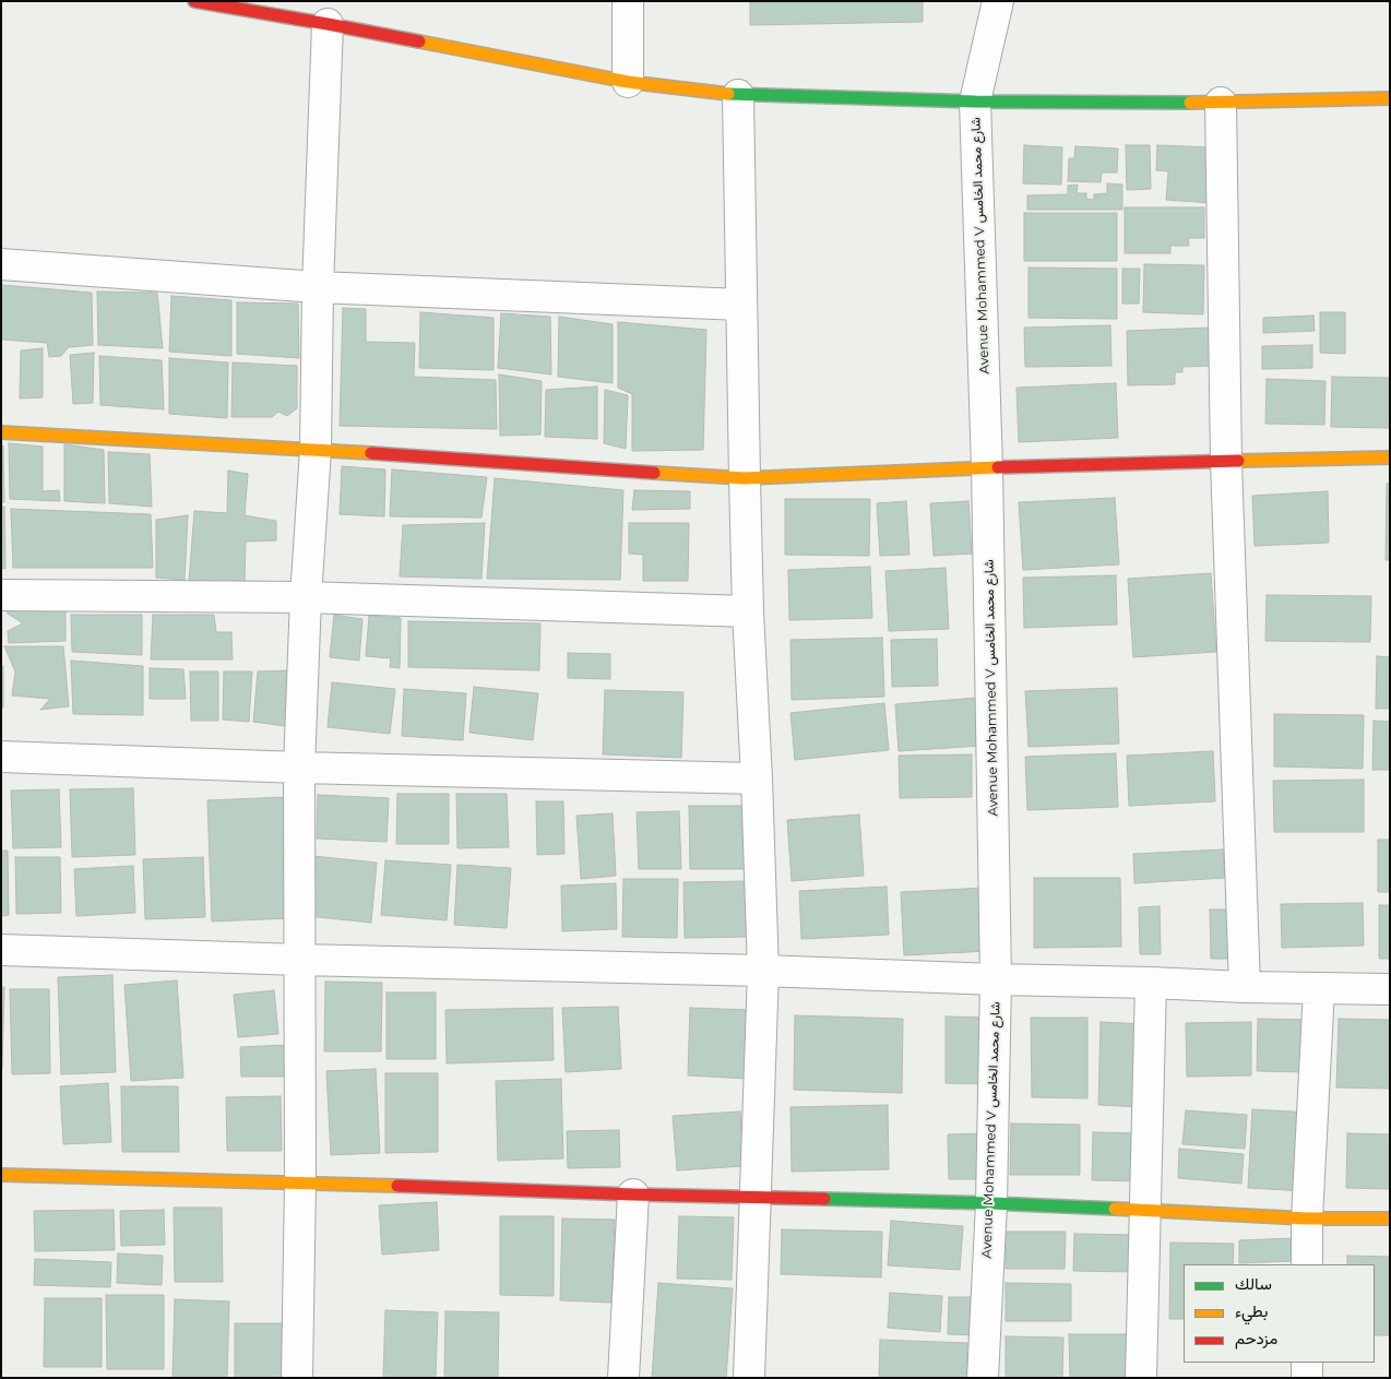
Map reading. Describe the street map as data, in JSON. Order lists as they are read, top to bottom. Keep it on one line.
{"streets":{"street":["Avenue Mohammed V شارع محمد الخامس"]},"legend":["سالك","بطيء","مزدحم"]}
